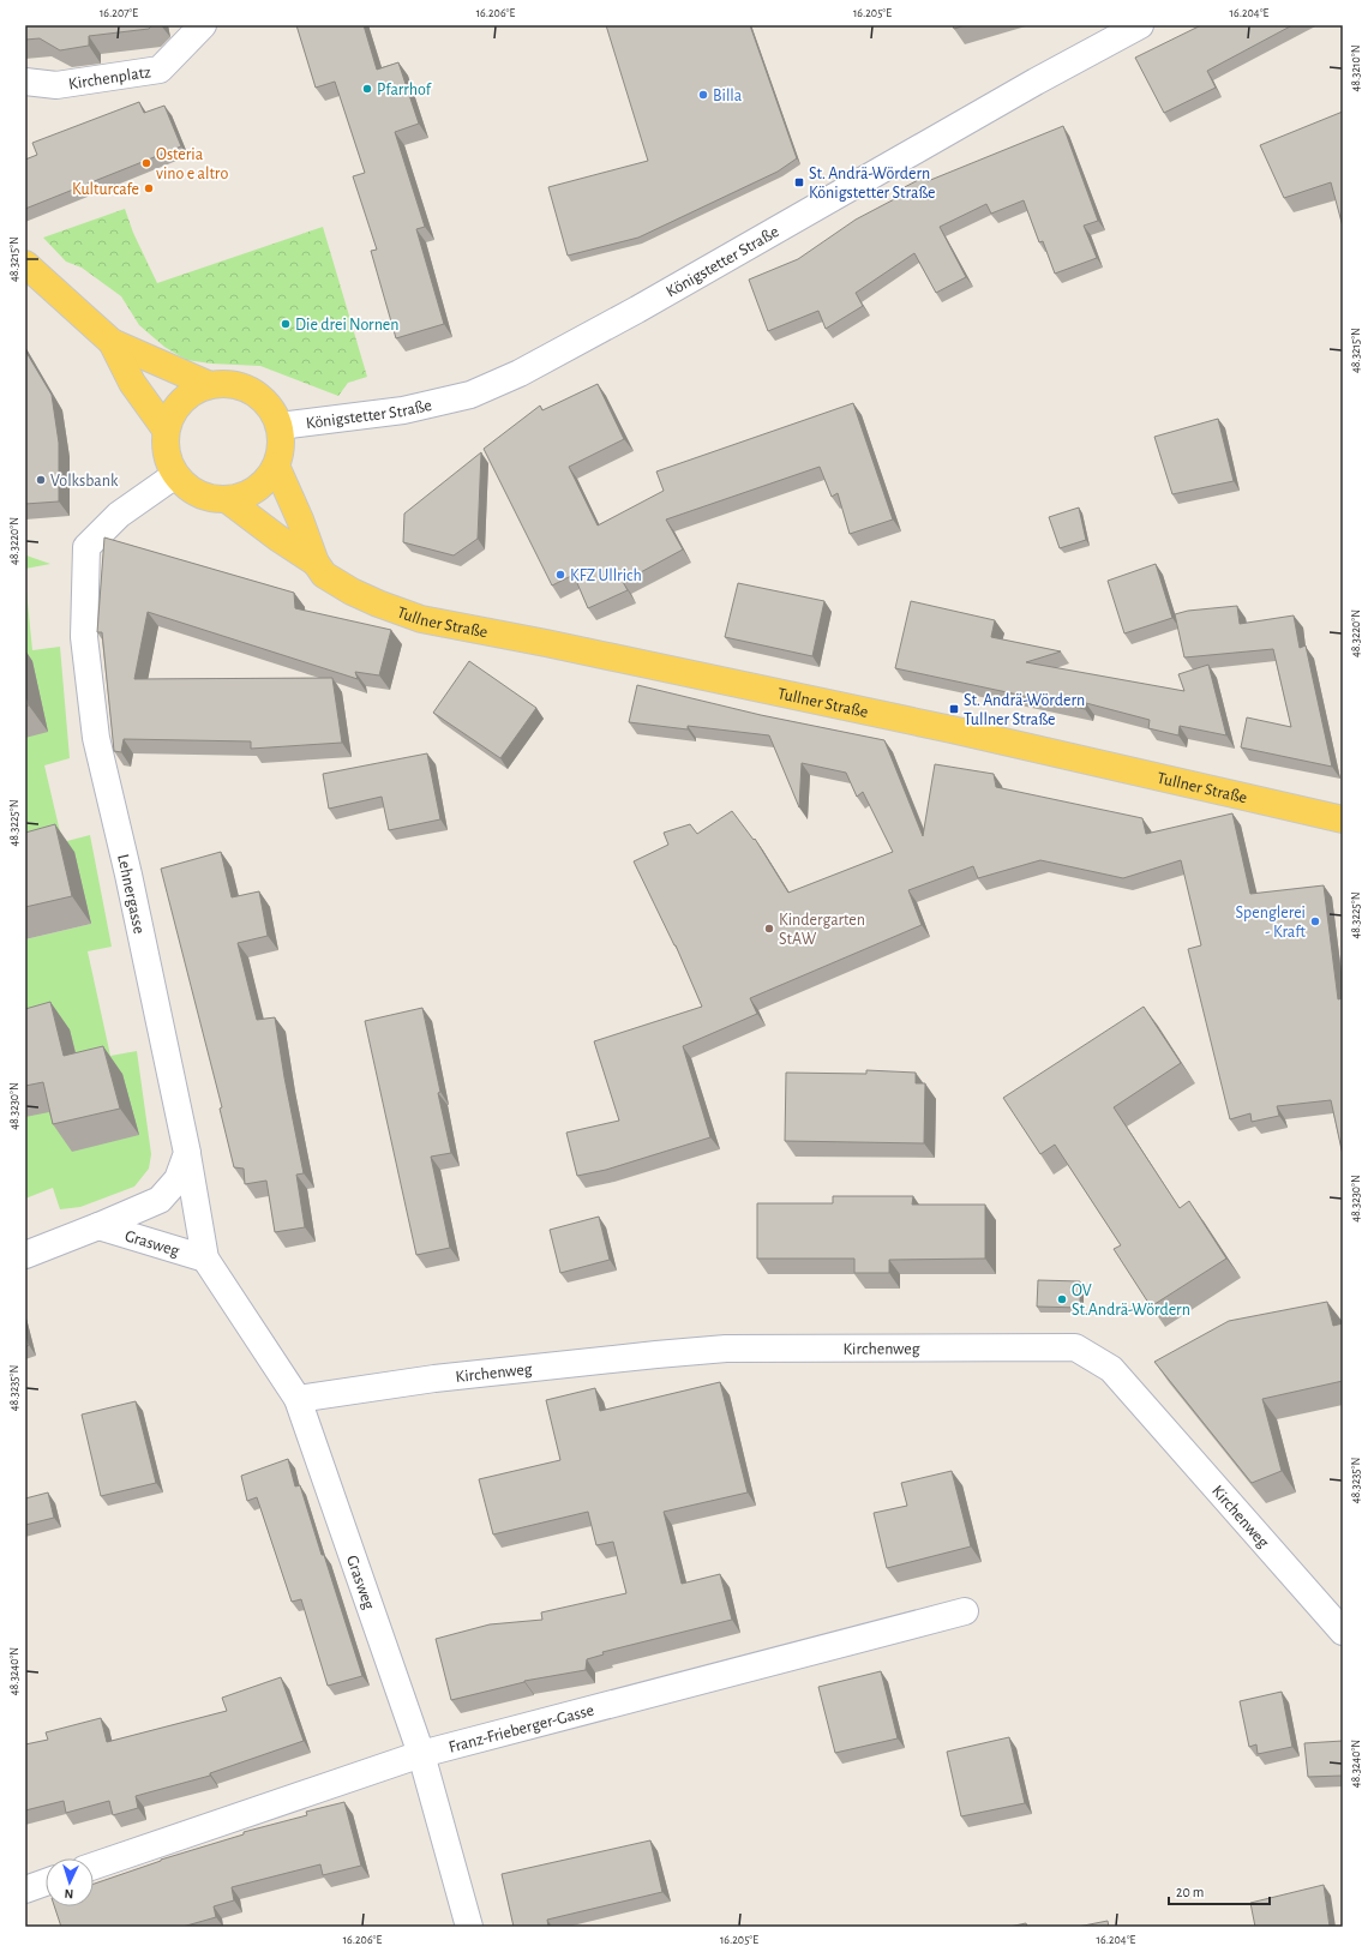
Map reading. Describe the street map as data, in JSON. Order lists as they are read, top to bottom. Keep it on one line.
{"streets":{"main road":["Tullner Straße"],"street":["Kirchenplatz","Königstetter Straße","Lehnergasse","Grasweg","Kirchenweg","Franz-Frieberger-Gasse"]},"crossings":[["Königstetter Straße","Tullner Straße"],["Königstetter Straße","Lehnergasse"],["Tullner Straße","Lehnergasse"],["Lehnergasse","Grasweg"],["Grasweg","Kirchenweg"],["Grasweg","Franz-Frieberger-Gasse"]],"places":{"other":["Pfarrhof","Billa","Osteria vino e altro","Kulturcafe","Die drei Nornen","Volksbank","KFZ Ullrich","Spenglerei - Kraft","Kindergarten StAW","OV St.Andrä-Wördern"],"transit":["St. Andrä-Wördern Königstetter Straße","St. Andrä-Wördern Tullner Straße"]},"scale_bar":"20 m","north":"bottom","coordinates":["16.207°E","16.206°E","16.205°E","16.204°E","48.3210°N","48.3215°N","48.3220°N","48.3225°N","48.3230°N","48.3235°N","48.3240°N"]}
